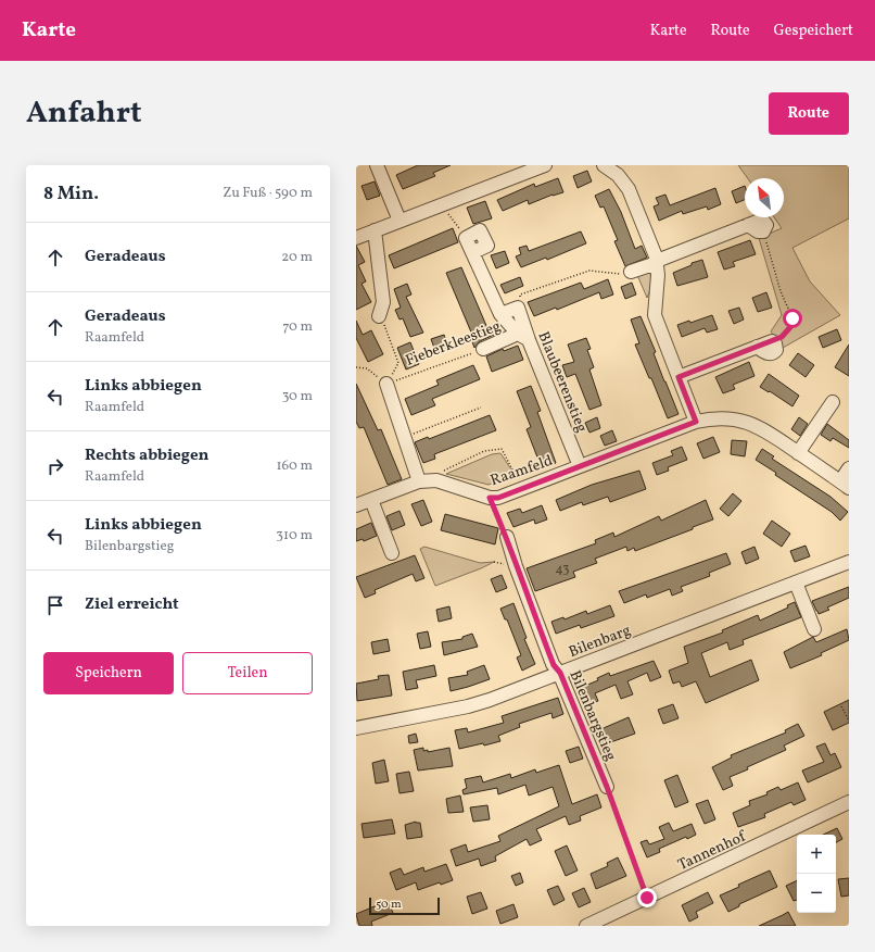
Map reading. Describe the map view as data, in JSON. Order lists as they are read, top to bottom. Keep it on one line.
{"streets":{"street":["Fieberkleestieg","Blaubeerenstieg","Raamfeld","Bilenbarg","Bilenbargstieg","Tannenhof"]},"crossings":[["Fieberkleestieg","Blaubeerenstieg"],["Blaubeerenstieg","Raamfeld"],["Bilenbarg","Bilenbargstieg"]],"house_numbers":["43"],"scale_bar":"50 m","north":"top left","page":{"header":"Karte","nav":["Karte","Route","Gespeichert"],"title":"Anfahrt","buttons":["Route",["Speichern","Teilen"]],"heading":["8 Min.","Zu Fuß · 590 m"],"list":[["Geradeaus","20 m"],["Geradeaus","Raamfeld","70 m"],["Links abbiegen","Raamfeld","30 m"],["Rechts abbiegen","Raamfeld","160 m"],["Links abbiegen","Bilenbargstieg","310 m"],"Ziel erreicht"],"map_buttons":["+","−"],"scale":"50 m"}}
